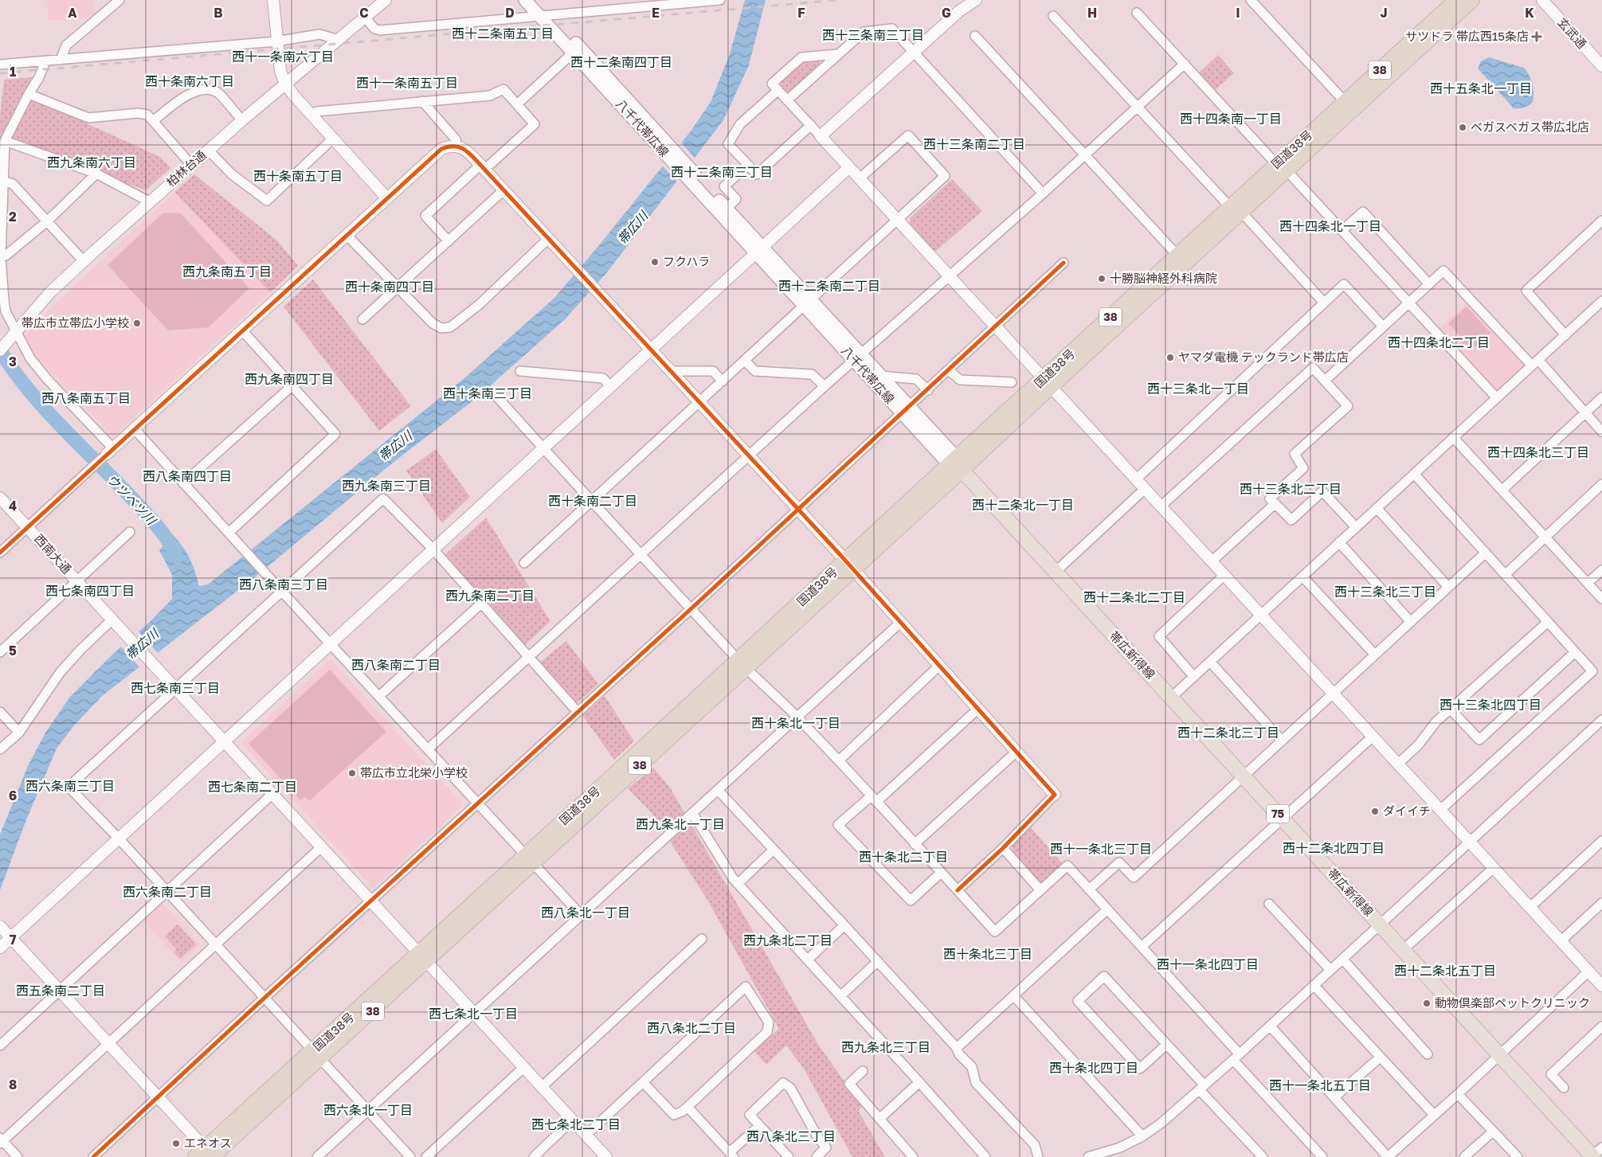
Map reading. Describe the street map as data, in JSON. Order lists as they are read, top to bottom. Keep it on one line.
{"streets":{"highway":["38","国道38号"],"main road":["八千代帯広線","帯広新得線","75"],"street":["玄武通","柏林台通","西南大通"]},"crossings":[["八千代帯広線","国道38号"],["八千代帯広線","帯広新得線"],["国道38号","西南大通"],["国道38号","帯広新得線"]],"districts":["西十二条南五丁目","西十三条南三丁目","西十一条南六丁目","西十二条南四丁目","西十条南六丁目","西十一条南五丁目","西十五条北一丁目","西十四条南一丁目","西十三条南二丁目","西九条南六丁目","西十二条南三丁目","西十条南五丁目","西十四条北一丁目","西九条南五丁目","西十二条南二丁目","西十条南四丁目","西十四条北二丁目","西九条南四丁目","西十三条北一丁目","西十条南三丁目","西八条南五丁目","西十四条北三丁目","西八条南四丁目","西九条南三丁目","西十三条北二丁目","西十条南二丁目","西十二条北一丁目","西八条南三丁目","西七条南四丁目","西十三条北三丁目","西九条南二丁目","西十二条北二丁目","西八条南二丁目","西七条南三丁目","西十三条北四丁目","西十条北一丁目","西十二条北三丁目","西六条南三丁目","西七条南二丁目","西九条北一丁目","西十二条北四丁目","西十一条北三丁目","西十条北二丁目","西六条南二丁目","西八条北一丁目","西九条北二丁目","西十条北三丁目","西十一条北四丁目","西十二条北五丁目","西五条南二丁目","西七条北一丁目","西八条北二丁目","西九条北三丁目","西十条北四丁目","西十一条北五丁目","西六条北一丁目","西七条北二丁目","西八条北三丁目"],"water":["帯広川","ウツベツ川"],"places":{"health":["サツドラ 帯広西15条店"],"other":["ベガスベガス帯広北店","フクハラ","十勝脳神経外科病院","帯広市立帯広小学校","ヤマダ電機 テックランド帯広店","帯広市立北栄小学校","ダイイチ","動物倶楽部ペットクリニック","エネオス"]},"grid":{"columns":["A","B","C","D","E","F","G","H","I","J","K"],"rows":["1","2","3","4","5","6","7","8"]}}
